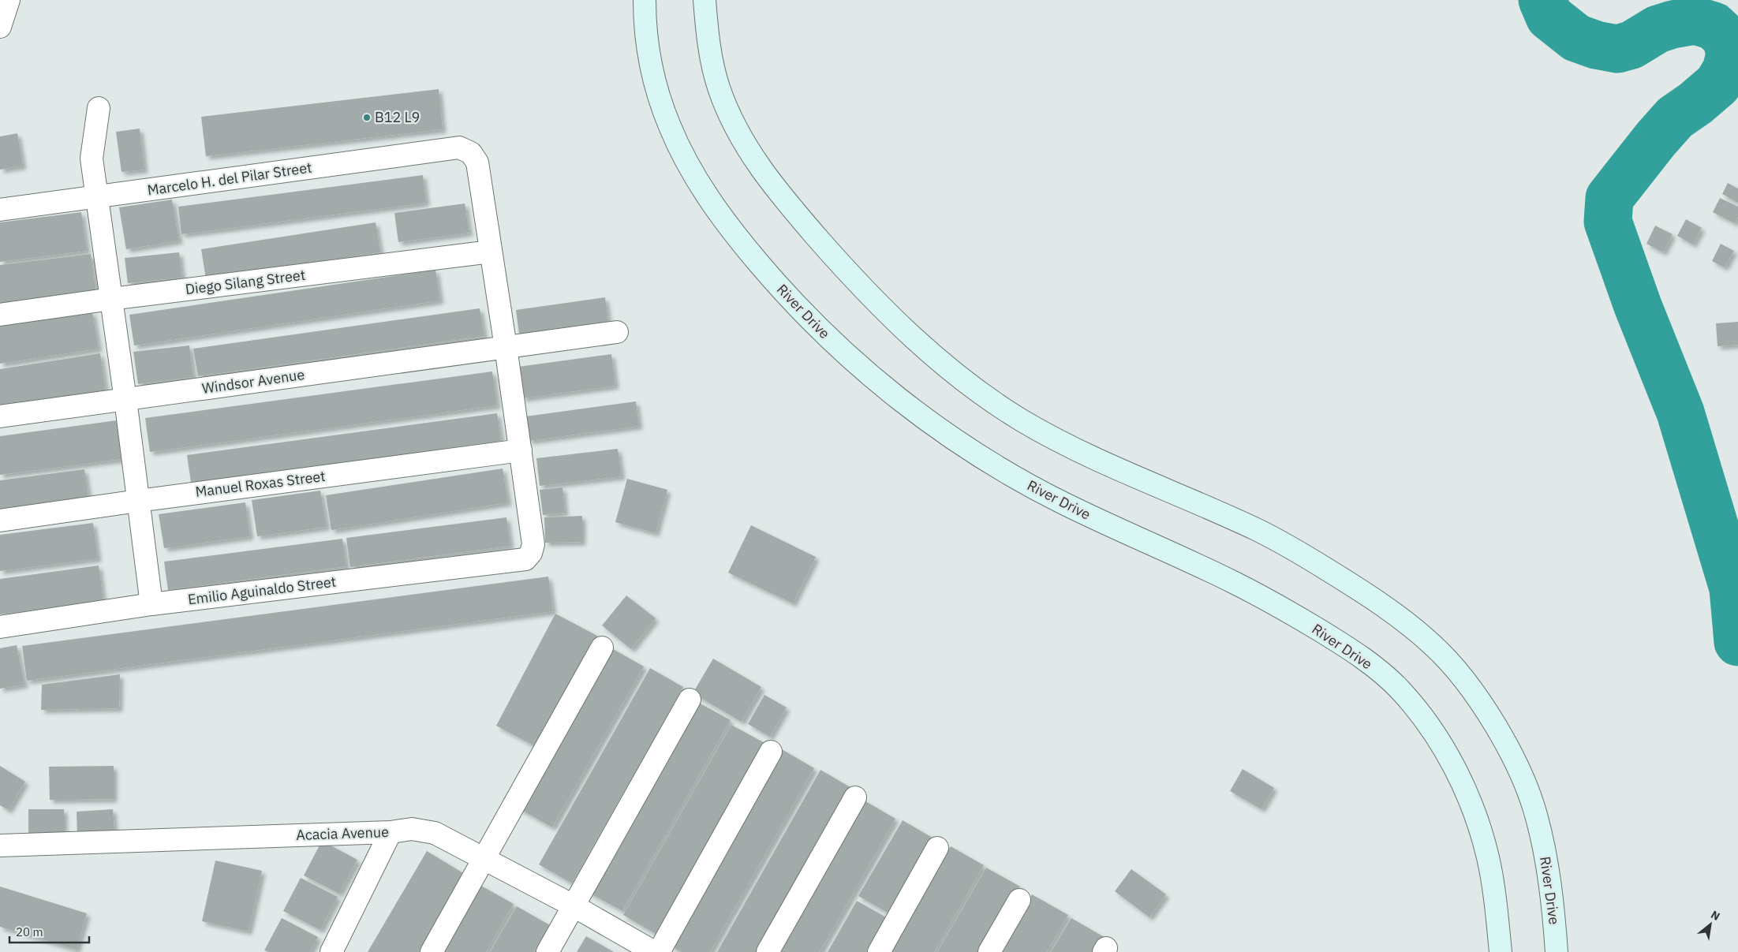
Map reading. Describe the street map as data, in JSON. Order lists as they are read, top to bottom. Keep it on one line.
{"streets":{"street":["Marcelo H. del Pilar Street","Diego Silang Street","River Drive","Windsor Avenue","Manuel Roxas Street","Emilio Aguinaldo Street","Acacia Avenue"]},"crossings":[["Marcelo H. del Pilar Street","Diego Silang Street"],["Manuel Roxas Street","Emilio Aguinaldo Street"]],"places":["B12 L9"],"scale_bar":"20 m","north":"top right"}
